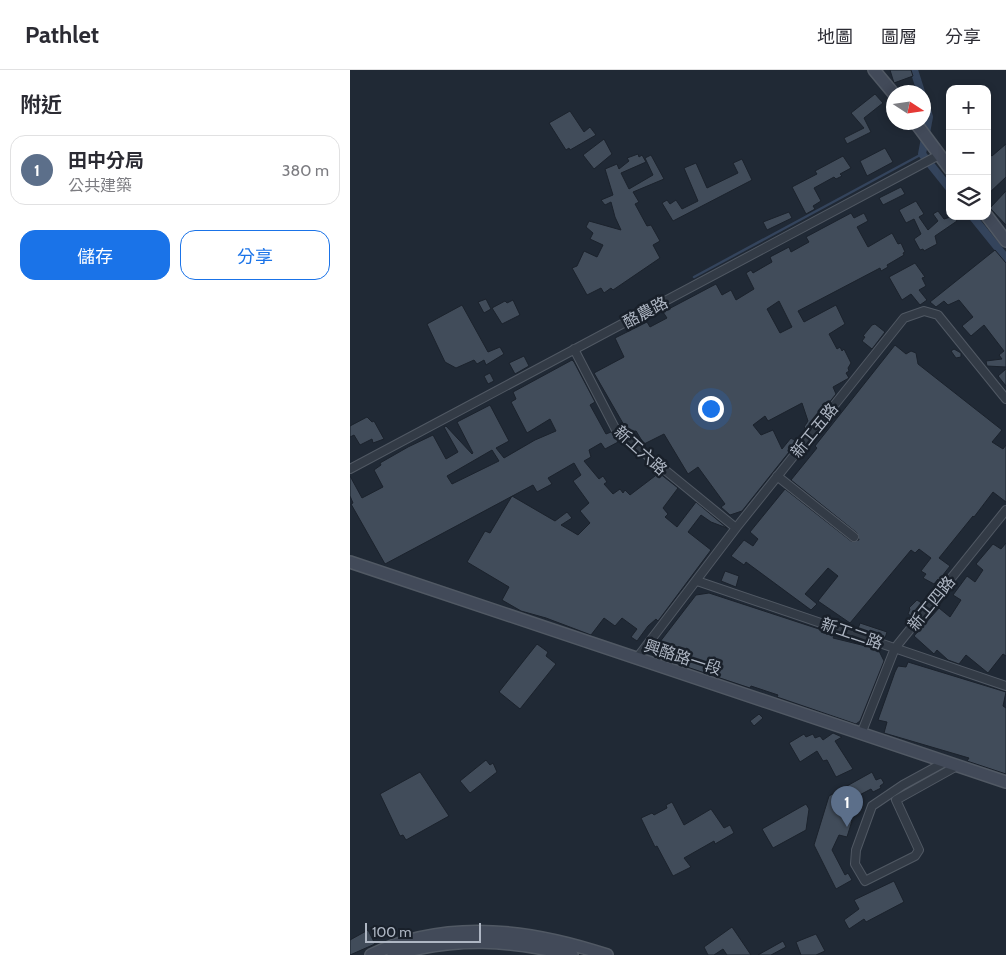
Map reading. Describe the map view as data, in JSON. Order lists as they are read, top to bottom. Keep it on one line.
{"streets":{"street":["酪農路","新工五路","新工六路","新工四路","新工二路","興酪路一段"]},"crossings":[["酪農路","新工六路"],["新工五路","新工六路"],["新工五路","新工二路"],["新工五路","興酪路一段"],["新工四路","新工二路"],["新工四路","興酪路一段"]],"scale_bar":"100 m","north":"right","page":{"header":"Pathlet","nav":["地圖","圖層","分享"],"heading":"附近","map_buttons":["+","−"],"list":[{"mark":"1","name":"田中分局","note":"公共建築","value":"380 m"}],"buttons":["儲存","分享"],"pins":"1","scale":"100 m"}}
